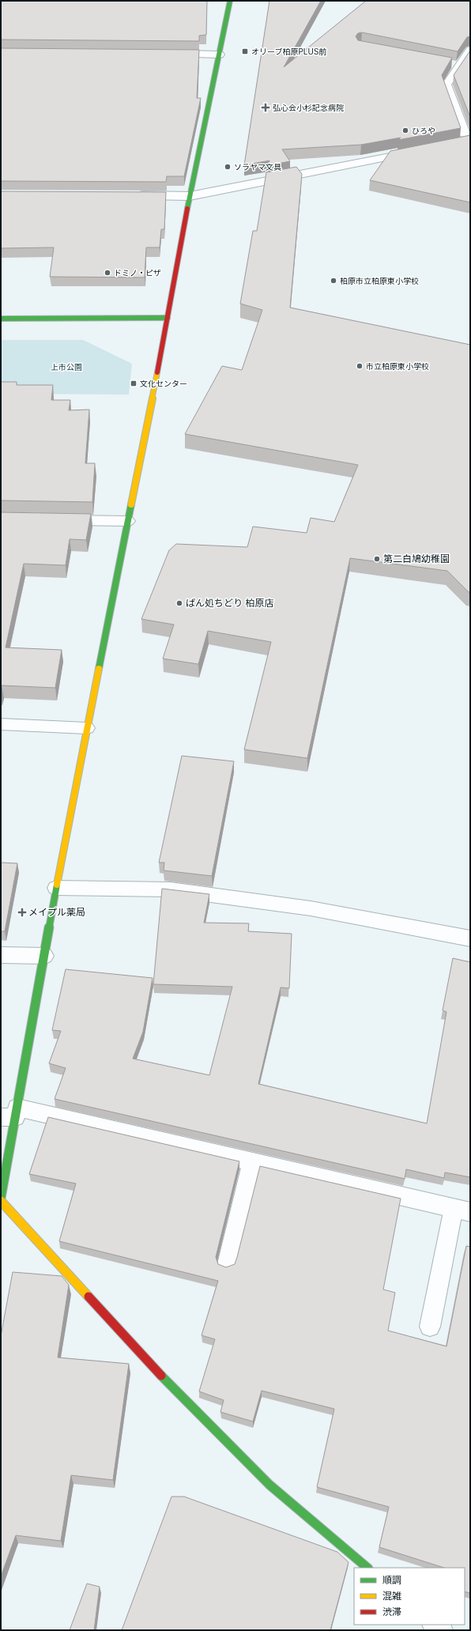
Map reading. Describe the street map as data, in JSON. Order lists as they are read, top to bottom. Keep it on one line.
{"parks":["上市公園"],"places":{"transit":["オリーブ柏原PLUS前","文化センター"],"health":["弘心会小杉記念病院","メイプル薬局"],"other":["ひろや","ソラヤマ文具","ドミノ・ピザ","柏原市立柏原東小学校","市立柏原東小学校","第二白鳩幼稚園","ぱん処ちどり 柏原店"]},"legend":["順調","混雑","渋滞"]}
